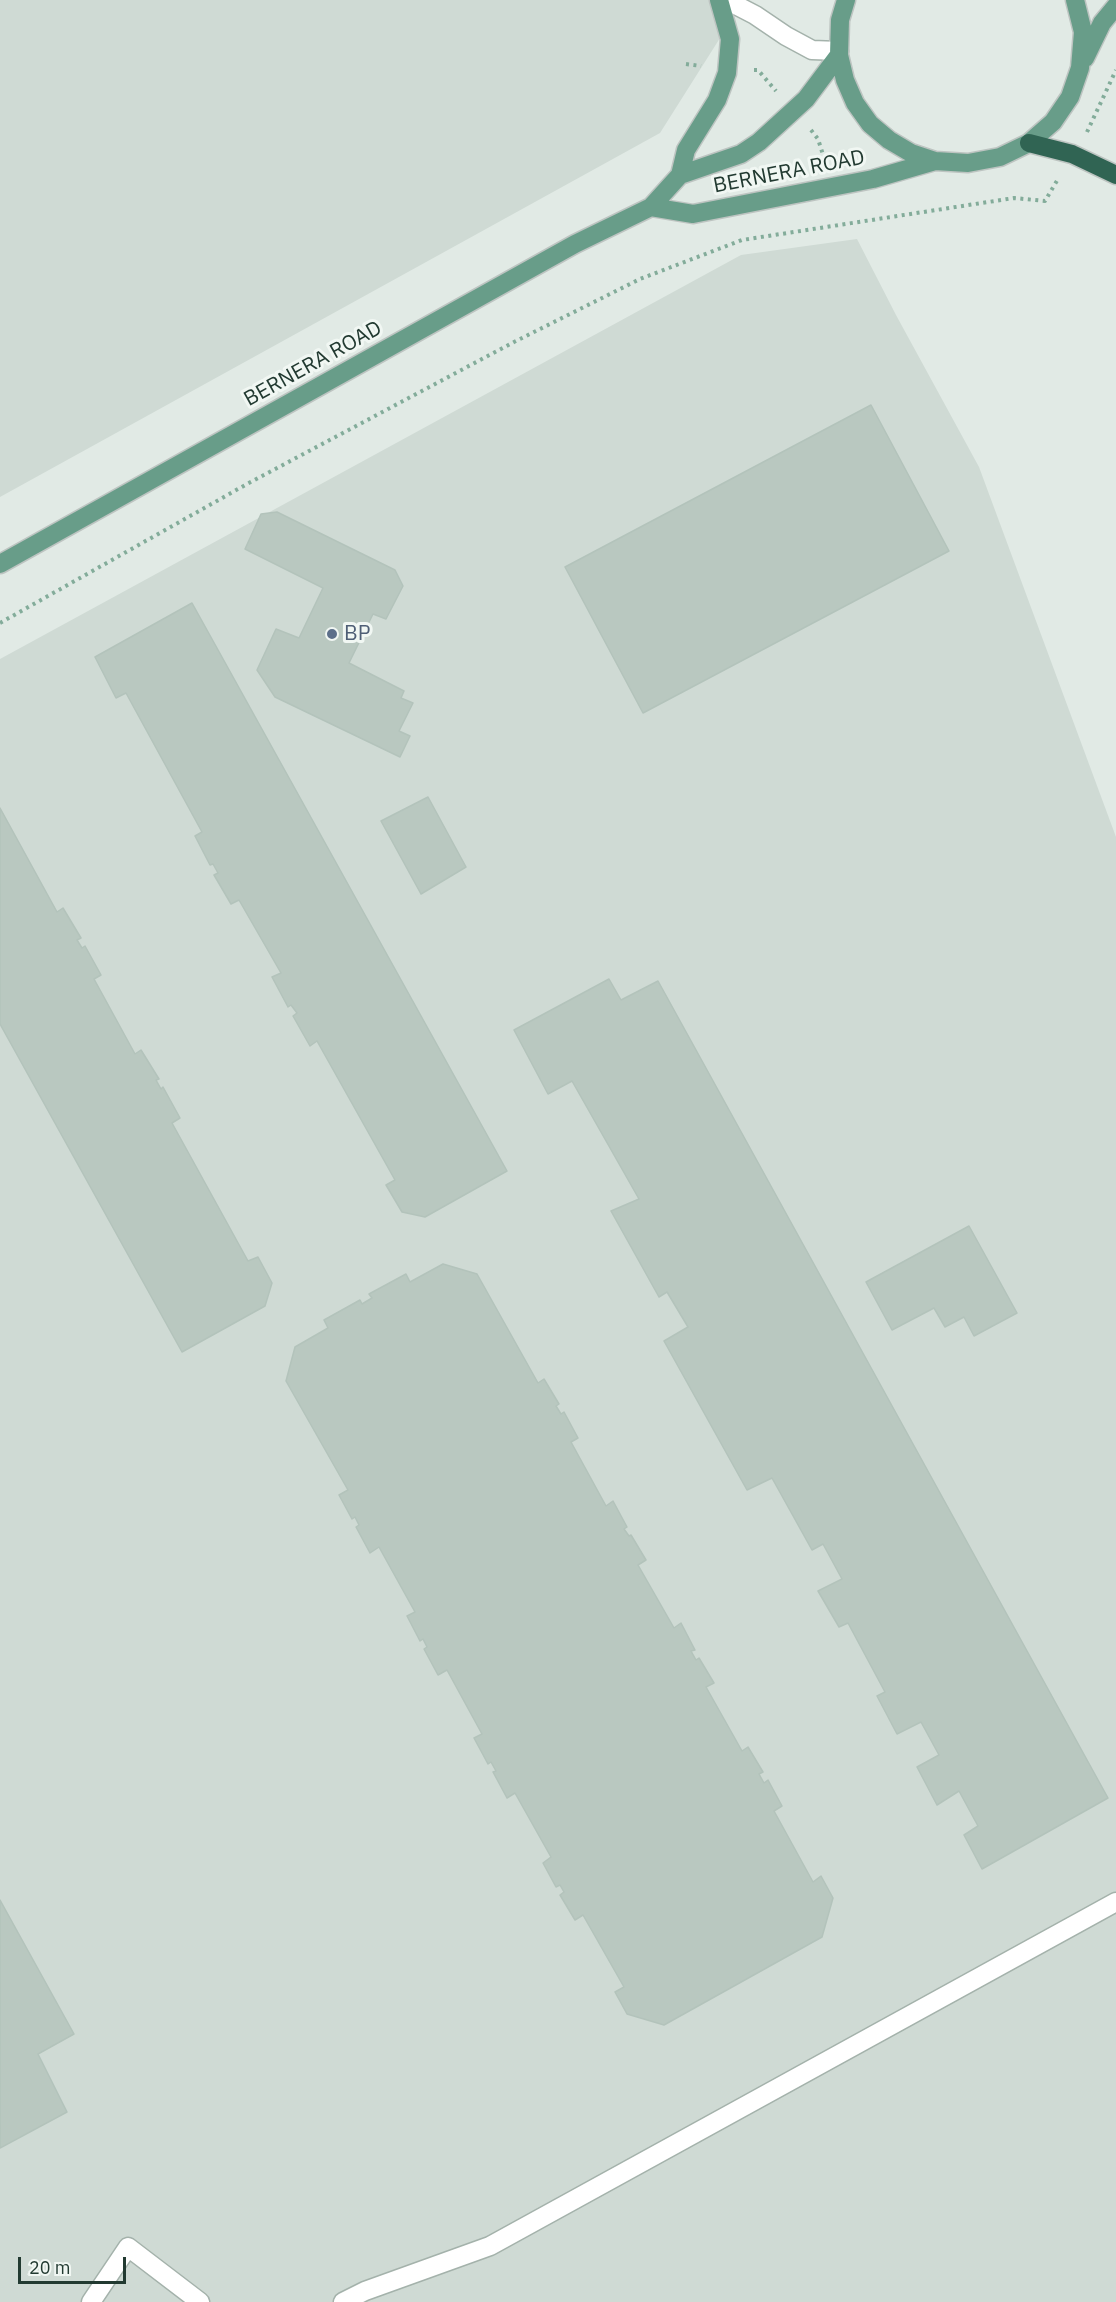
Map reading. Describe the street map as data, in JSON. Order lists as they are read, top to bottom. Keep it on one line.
{"streets":{"main road":["BERNERA ROAD"]},"places":["BP"],"scale_bar":"20 m"}
